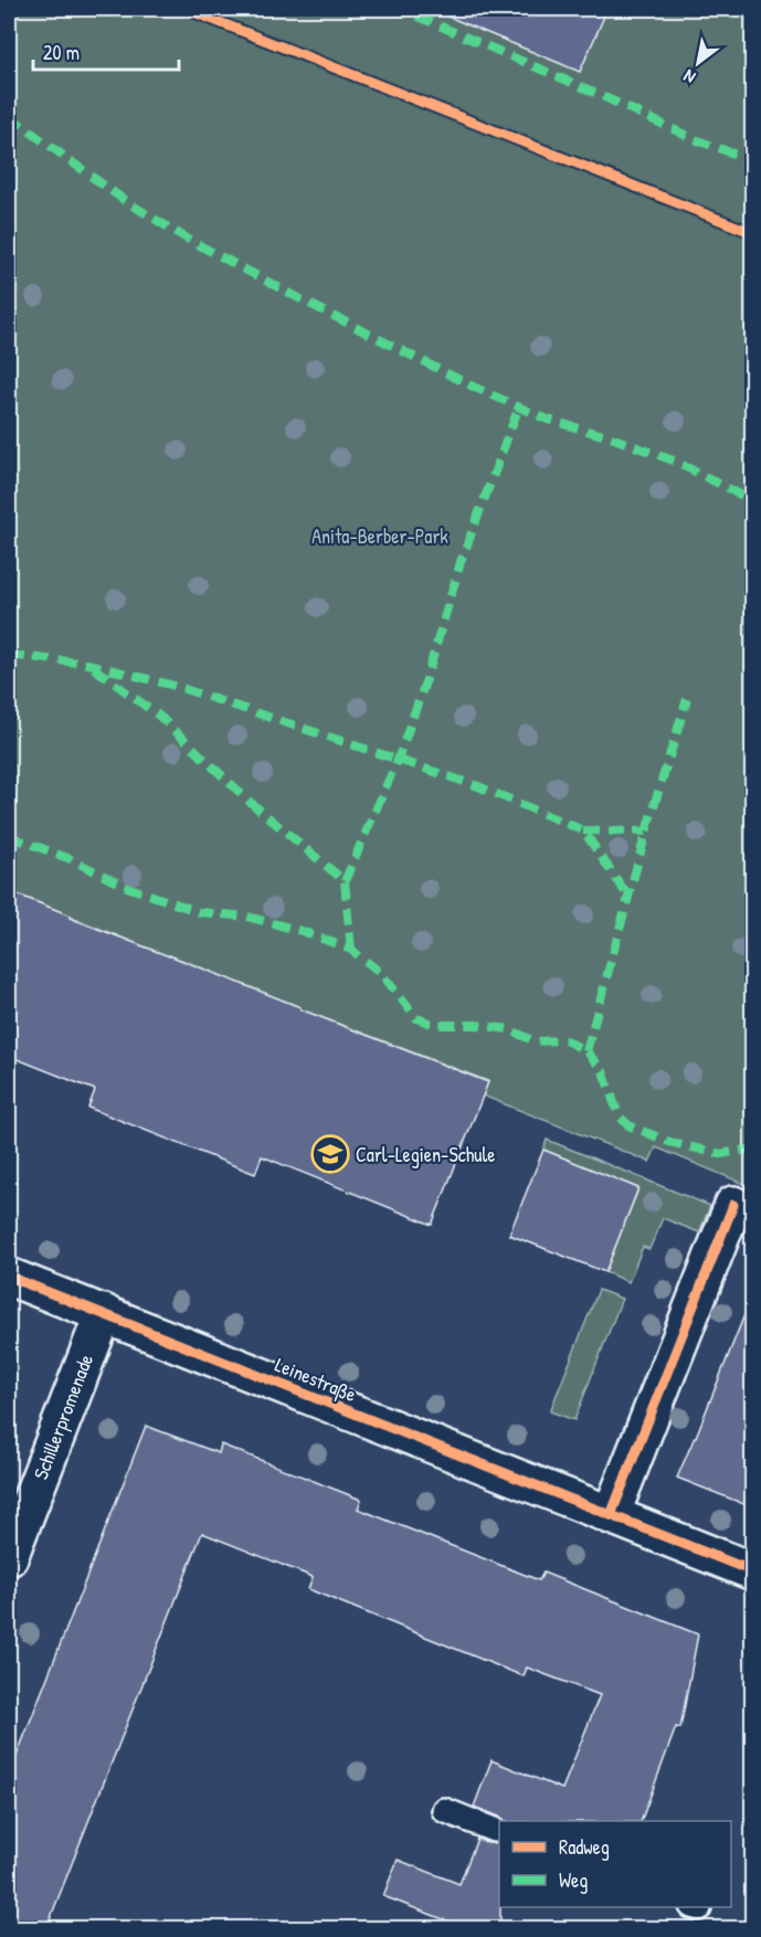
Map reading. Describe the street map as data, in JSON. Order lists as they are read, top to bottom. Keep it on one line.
{"streets":{"street":["Leinestraße","Schillerpromenade"]},"crossings":[["Leinestraße","Schillerpromenade"]],"parks":["Anita-Berber-Park"],"places":{"school or university":["Carl-Legien-Schule"]},"legend":["Radweg","Weg"],"scale_bar":"20 m","north":"bottom left"}
